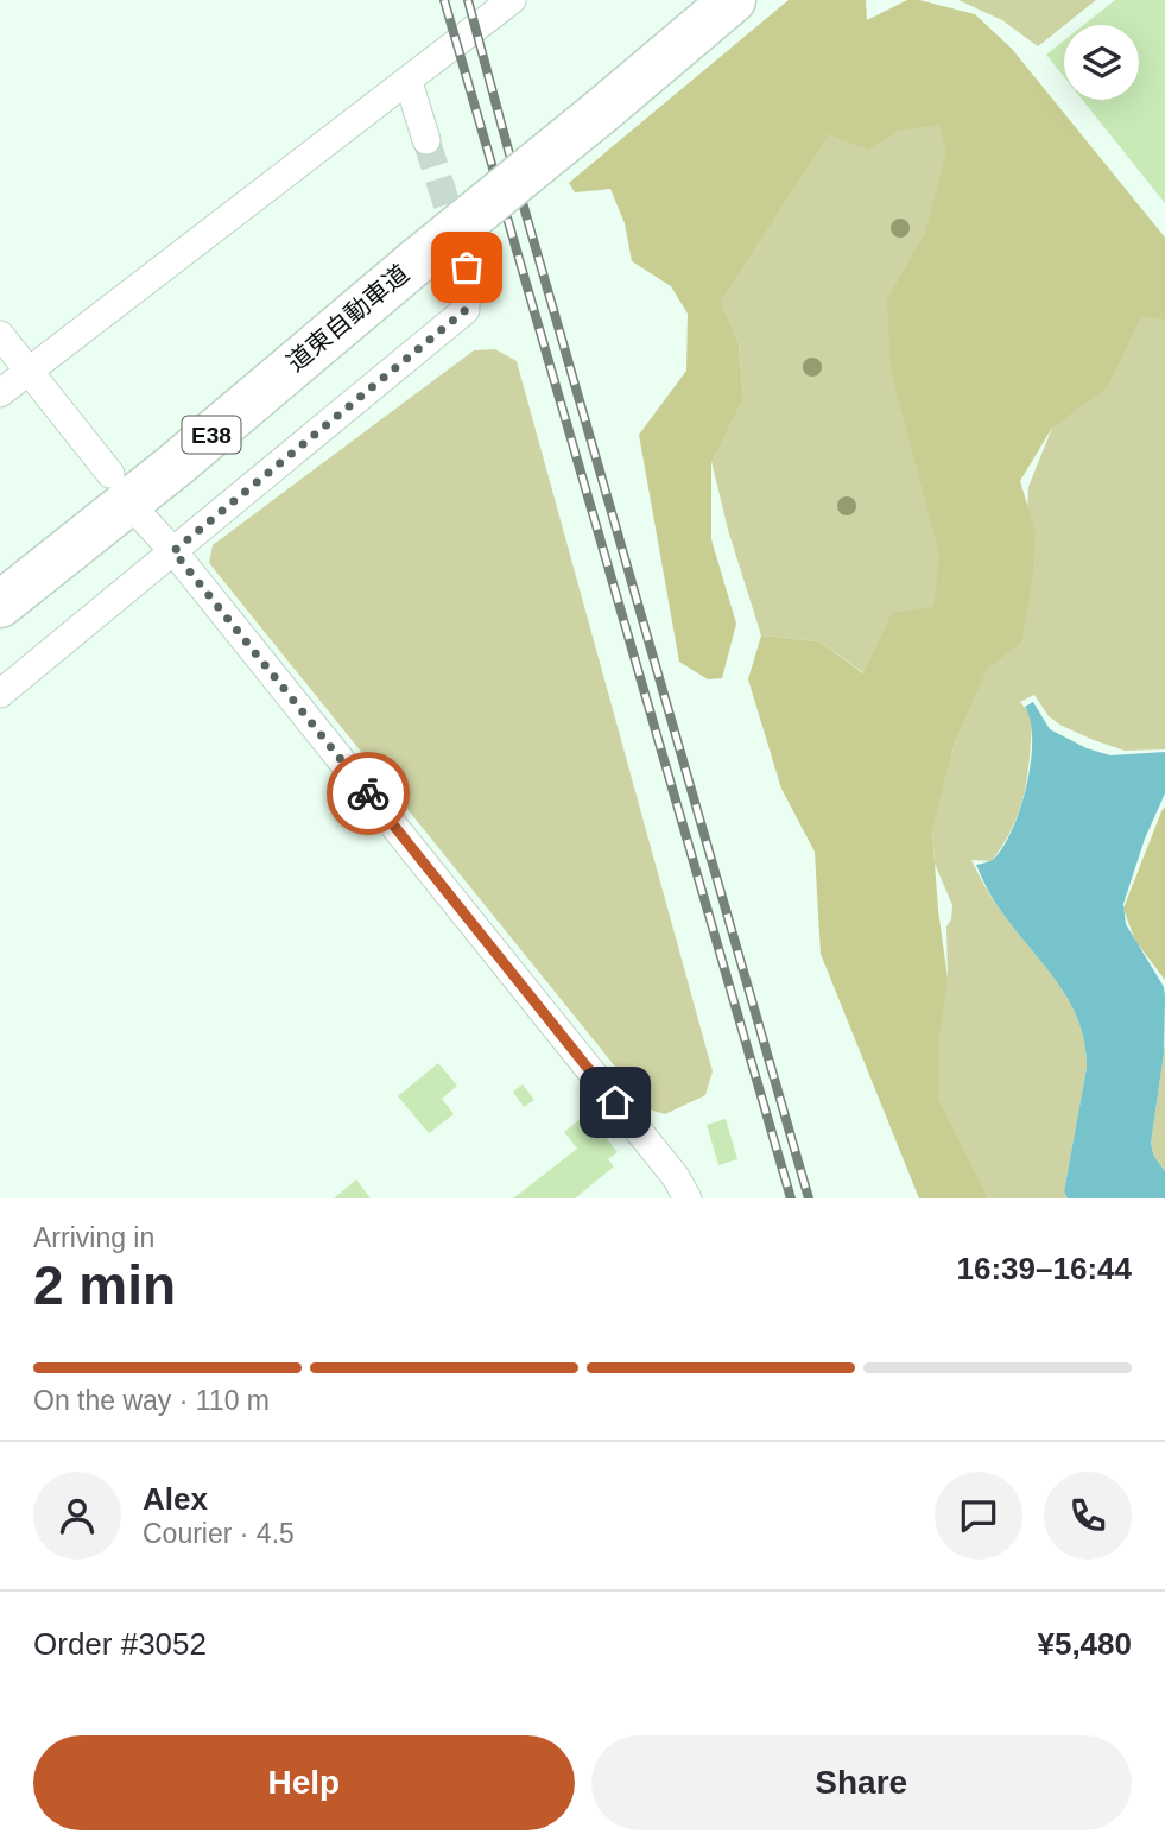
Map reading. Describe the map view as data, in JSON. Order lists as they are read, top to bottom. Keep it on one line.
{"streets":{"highway":["道東自動車道","E38"]},"page":{"heading":["2 min","Arriving in","16:39–16:44"],"panel":["Alex","Courier · 4.5","Order #3052","¥5,480"],"bar":"On the way · 110 m","buttons":["Help","Share"]}}
